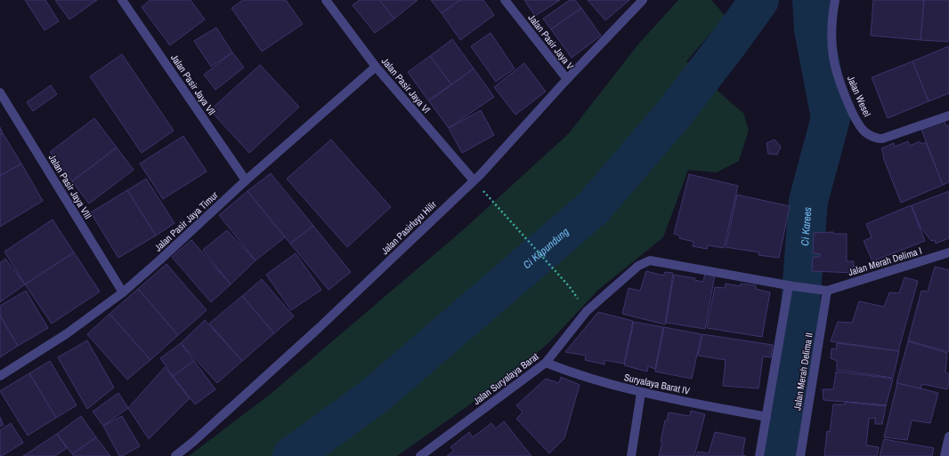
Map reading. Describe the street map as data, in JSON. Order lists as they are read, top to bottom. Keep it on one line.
{"streets":{"street":["Jalan Pasir Jaya V","Jalan Pasir Jaya Vll","Jalan Pasir Jaya Vl","Jalan Wesel","Jalan Pasir Jaya VIII","Jalan Pasir Jaya Timur","Jalan Pasirluyu Hilir","Jalan Merah Delima I","Jalan Merah Delima II","Jalan Suryalaya Barat","Suryalaya Barat IV"]},"crossings":[["Jalan Pasir Jaya V","Jalan Pasirluyu Hilir"],["Jalan Pasir Jaya Vll","Jalan Pasir Jaya Timur"],["Jalan Pasir Jaya Vl","Jalan Pasir Jaya Timur"],["Jalan Pasir Jaya Vl","Jalan Pasirluyu Hilir"],["Jalan Pasir Jaya VIII","Jalan Pasir Jaya Timur"],["Jalan Merah Delima I","Jalan Merah Delima II"],["Jalan Merah Delima I","Jalan Suryalaya Barat"],["Jalan Merah Delima II","Jalan Suryalaya Barat"],["Jalan Suryalaya Barat","Suryalaya Barat IV"]],"water":["Ci Karees","Ci Kapundung"]}
